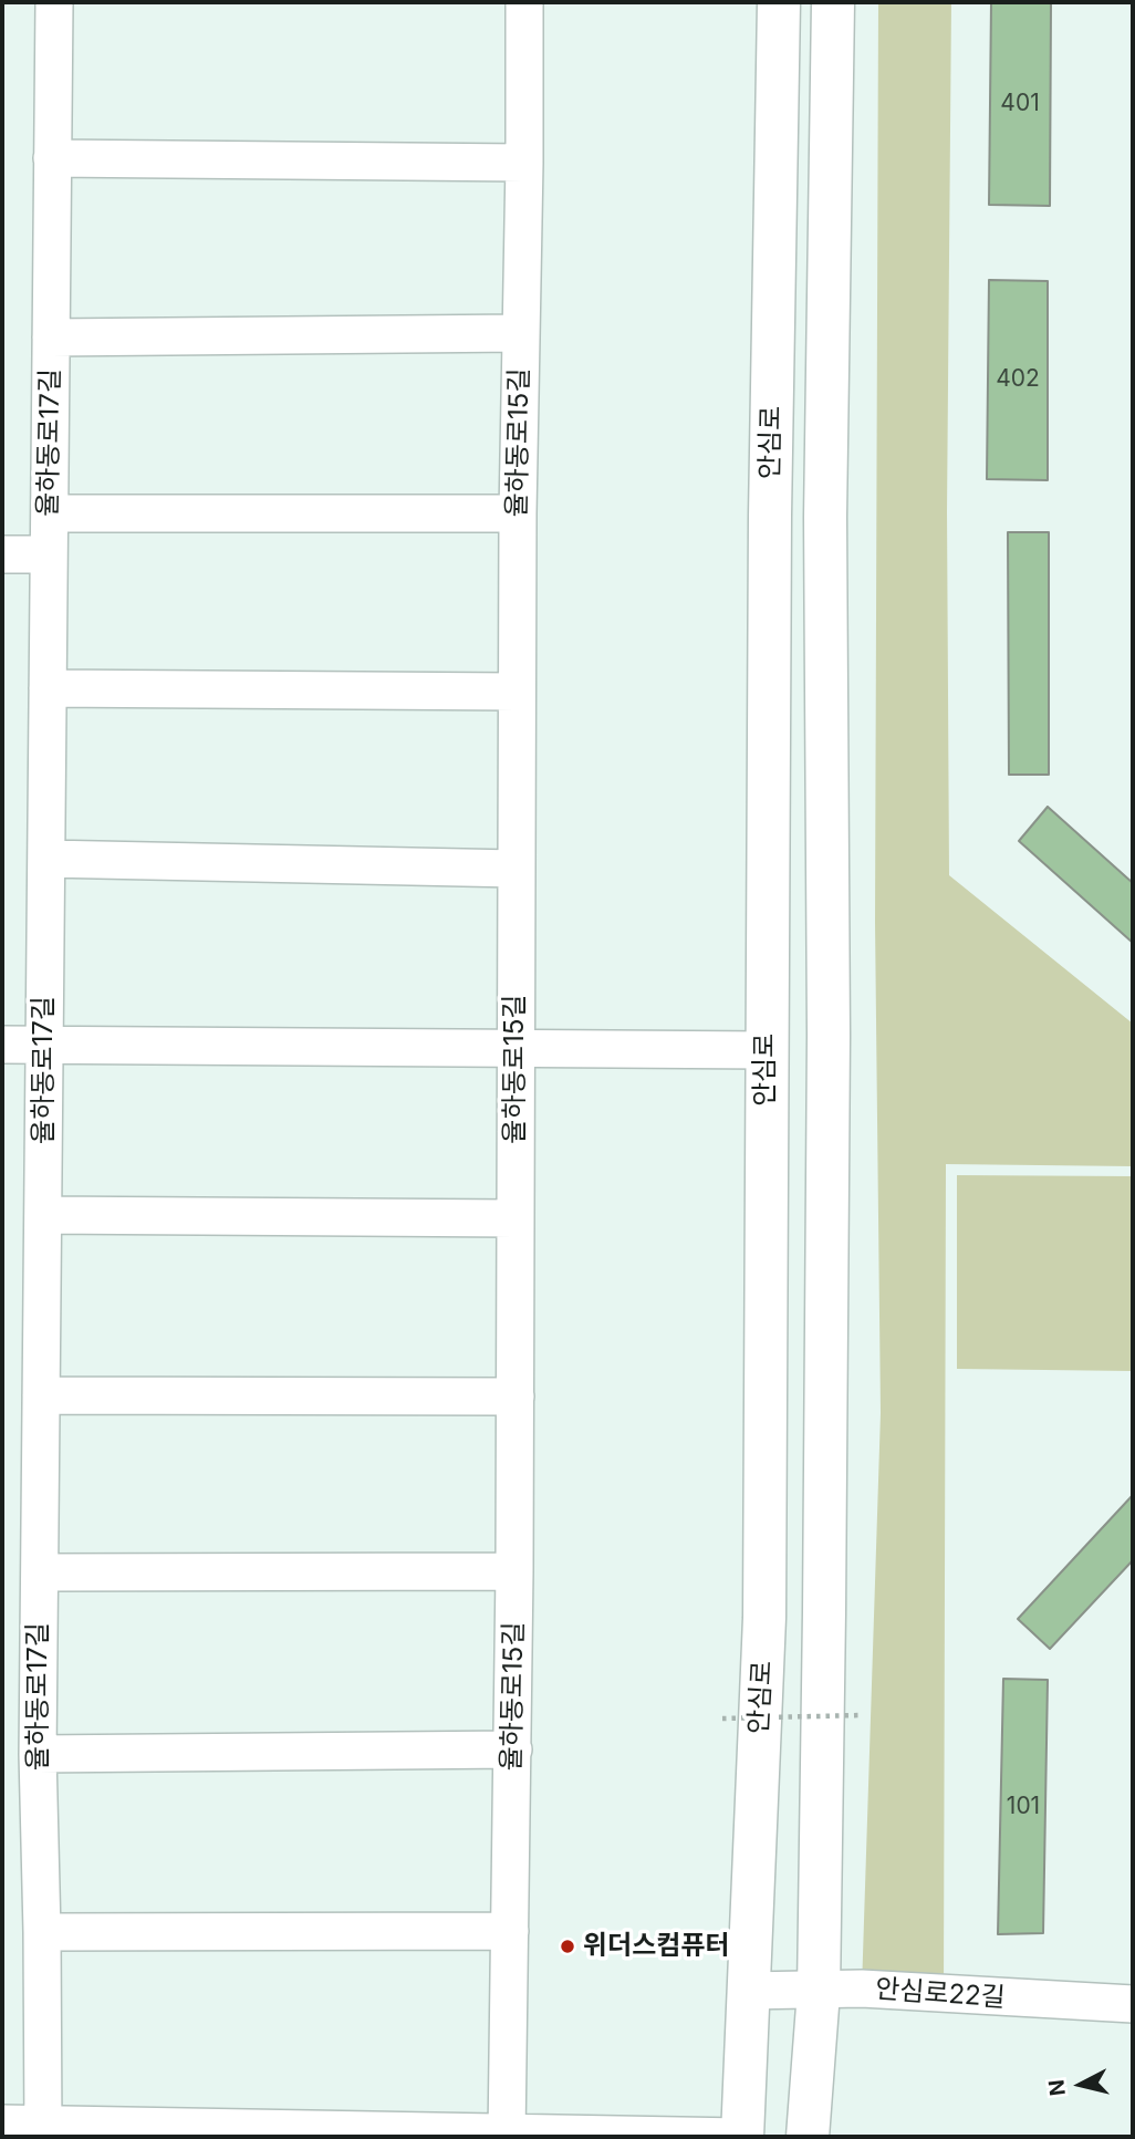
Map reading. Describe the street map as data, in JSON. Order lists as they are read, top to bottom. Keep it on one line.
{"streets":{"main road":["안심로"],"street":["율하동로17길","율하동로15길","안심로22길"]},"crossings":[["안심로","안심로22길"]],"places":["위더스컴퓨터"],"house_numbers":["401","402","101"],"north":"left"}
